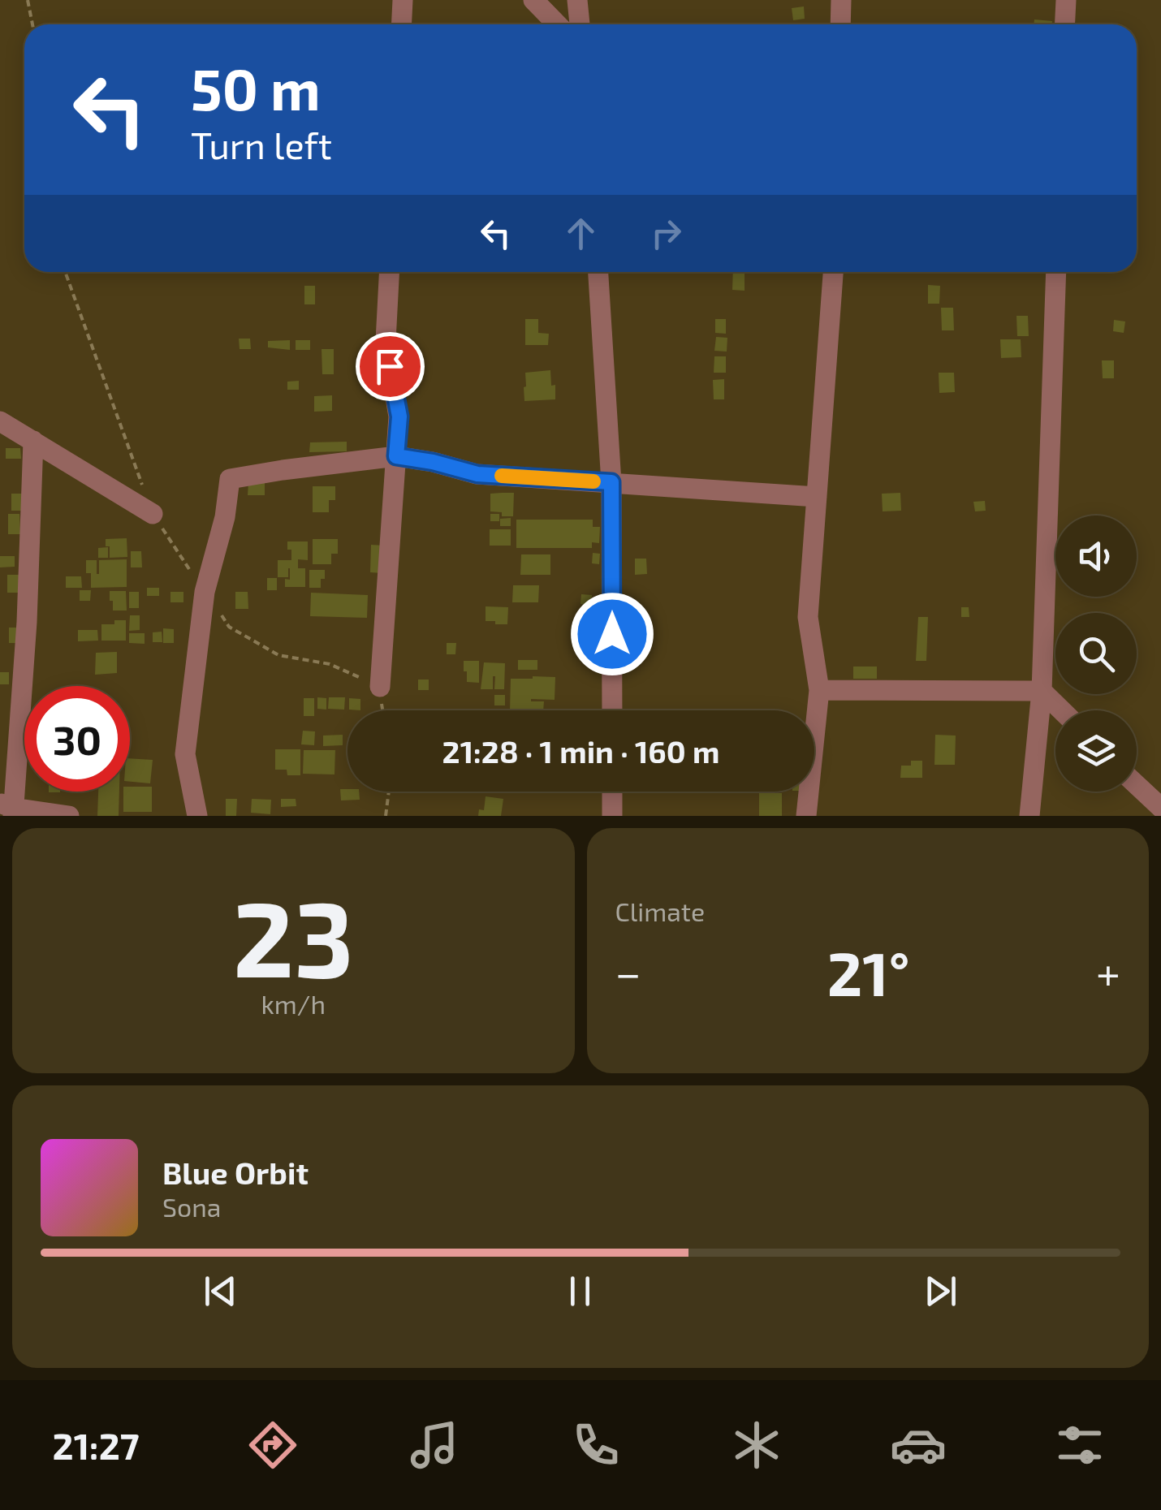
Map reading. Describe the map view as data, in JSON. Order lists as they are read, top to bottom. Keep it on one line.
{"page":{"turn":["50 m","Turn left"],"limit":"30","trip":"21:28 · 1 min · 160 m","tile":[["23","km/h"],"Climate"],"heat":["−","21°","+"],"song":["Blue Orbit","Sona"],"tabs":"21:27"}}
